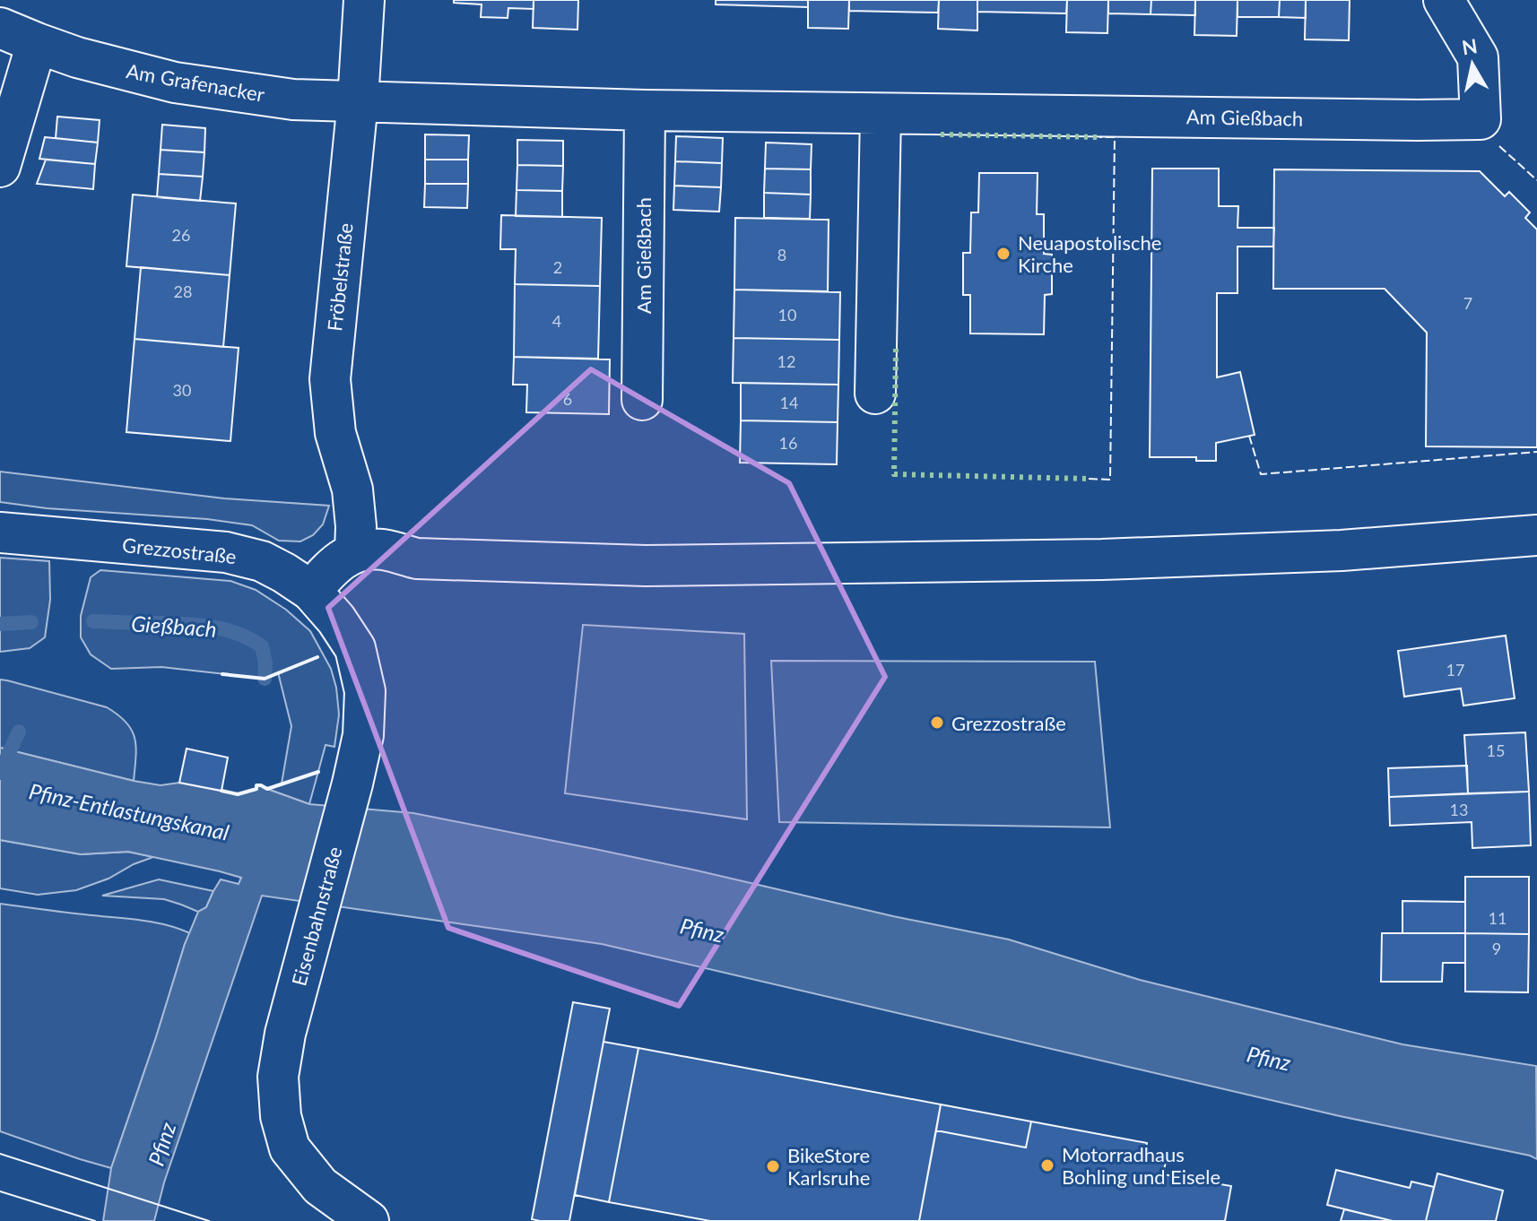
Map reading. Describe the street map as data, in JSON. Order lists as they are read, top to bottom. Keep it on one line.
{"streets":{"street":["Am Grafenacker","Am Gießbach","Fröbelstraße","Grezzostraße","Eisenbahnstraße"]},"crossings":[["Am Grafenacker","Am Gießbach"],["Am Grafenacker","Fröbelstraße"],["Am Gießbach","Fröbelstraße"],["Grezzostraße","Eisenbahnstraße"]],"water":["Gießbach","Pfinz-Entlastungskanal","Pfinz"],"places":["Neuapostolische Kirche","Grezzostraße","Motorradhaus Bohling und Eisele","BikeStore Karlsruhe"],"house_numbers":["26","8","2","28","7","10","4","12","30","6","14","16","17","15","13","11","9"],"north":"top"}
